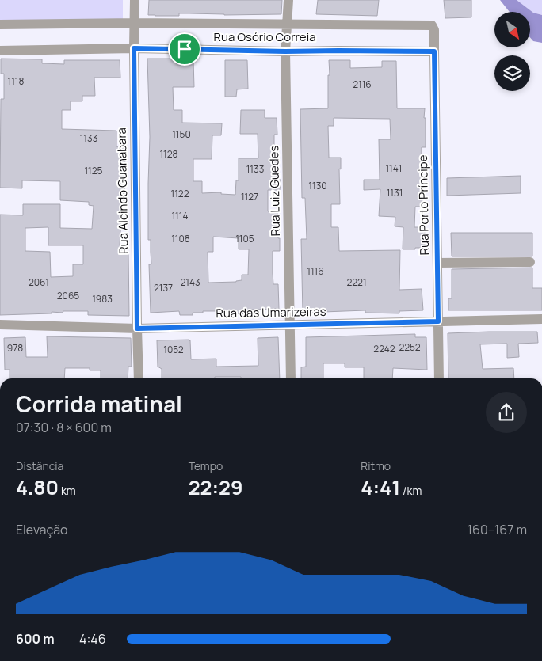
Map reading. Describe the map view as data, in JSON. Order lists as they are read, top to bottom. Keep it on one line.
{"streets":{"street":["Rua Osório Correia","Rua Alcindo Guanabara","Rua Luiz Guedes","Rua Porto Príncipe","Rua das Umarizeiras"]},"crossings":[["Rua Osório Correia","Rua Alcindo Guanabara"],["Rua Osório Correia","Rua Luiz Guedes"],["Rua Osório Correia","Rua Porto Príncipe"],["Rua Alcindo Guanabara","Rua das Umarizeiras"],["Rua Luiz Guedes","Rua das Umarizeiras"],["Rua Porto Príncipe","Rua das Umarizeiras"]],"house_numbers":["1118","2116","1150","1133","1128","1141","1133","1125","1130","1131","1122","1127","1114","1108","1105","1116","2061","2143","2221","2137","2065","1983","2252","978","2242","1052"],"north":"bottom right","page":{"heading":["Corrida matinal","07:30 · 8 × 600 m"],"stats":[["Distância","4.80 km"],["Tempo","22:29"],["Ritmo","4:41 /km"]],"chart":["Elevação","160–167 m"],"list":[{"name":"600 m","note":"4:46"}]}}
